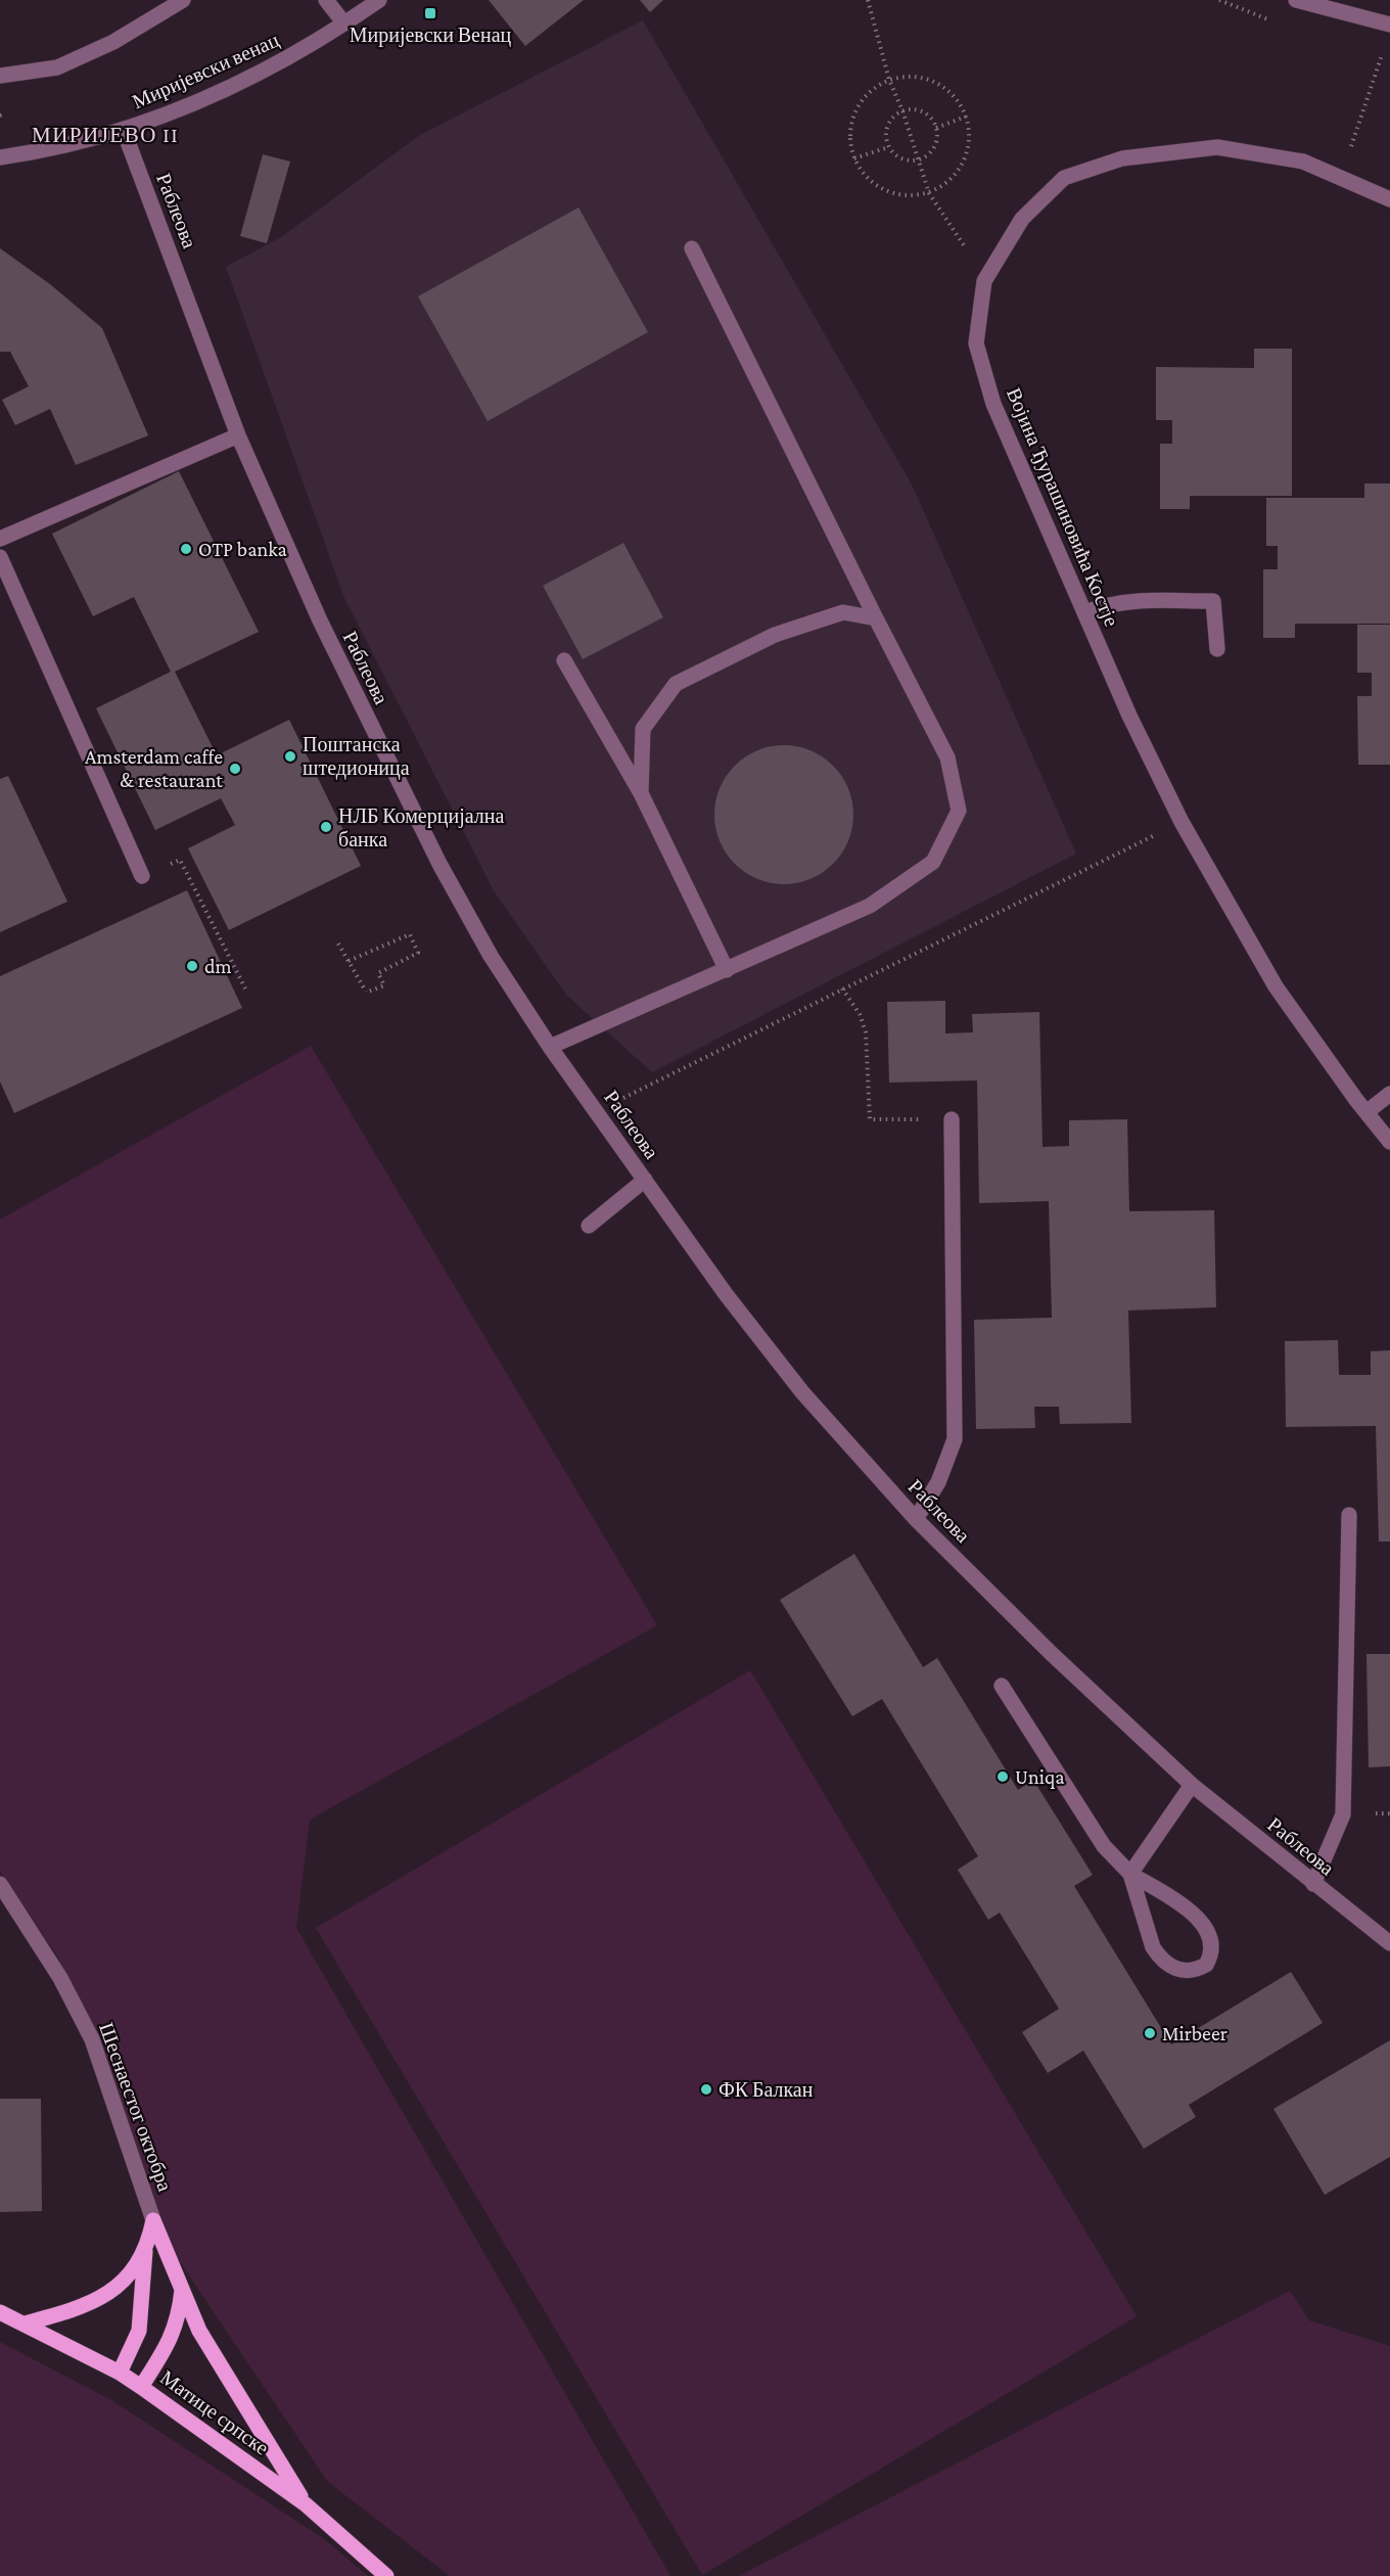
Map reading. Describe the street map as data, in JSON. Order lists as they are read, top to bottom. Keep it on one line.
{"streets":{"main road":["Матице српске"],"street":["Миријевски венац","Раблеова","Војина Ђурашиновића Костје","Шеснаестог октобра"]},"crossings":[["Миријевски венац","Раблеова"]],"districts":["МИРИЈЕВО II"],"places":{"transit":["Миријевски Венац"],"other":["OTP banka","Поштанска штедионица","Amsterdam caffe & restaurant","НЛБ Комерцијална банка","dm","Uniqa","Mirbeer","ФК Балкан"]}}
